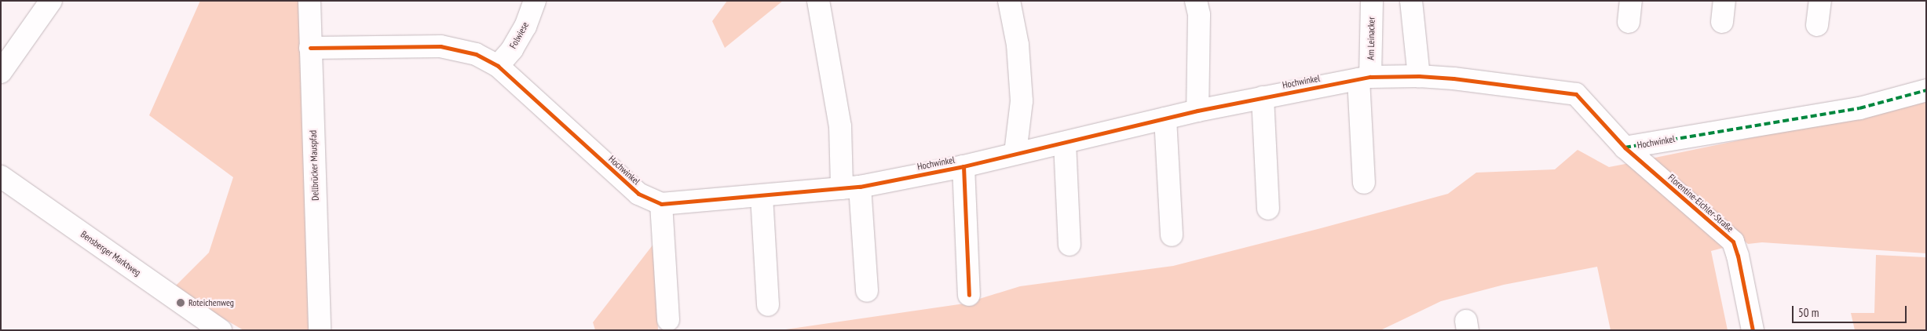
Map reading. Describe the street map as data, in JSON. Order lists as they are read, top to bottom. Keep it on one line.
{"streets":{"street":["Folwiese","Am Leinacker","Hochwinkel","Dellbrücker Mauspfad","Florentine-Eichler-Straße","Bensberger Marktweg"]},"crossings":[["Folwiese","Hochwinkel"],["Am Leinacker","Hochwinkel"],["Hochwinkel","Dellbrücker Mauspfad"],["Hochwinkel","Florentine-Eichler-Straße"]],"places":["Roteichenweg"],"scale_bar":"50 m"}
